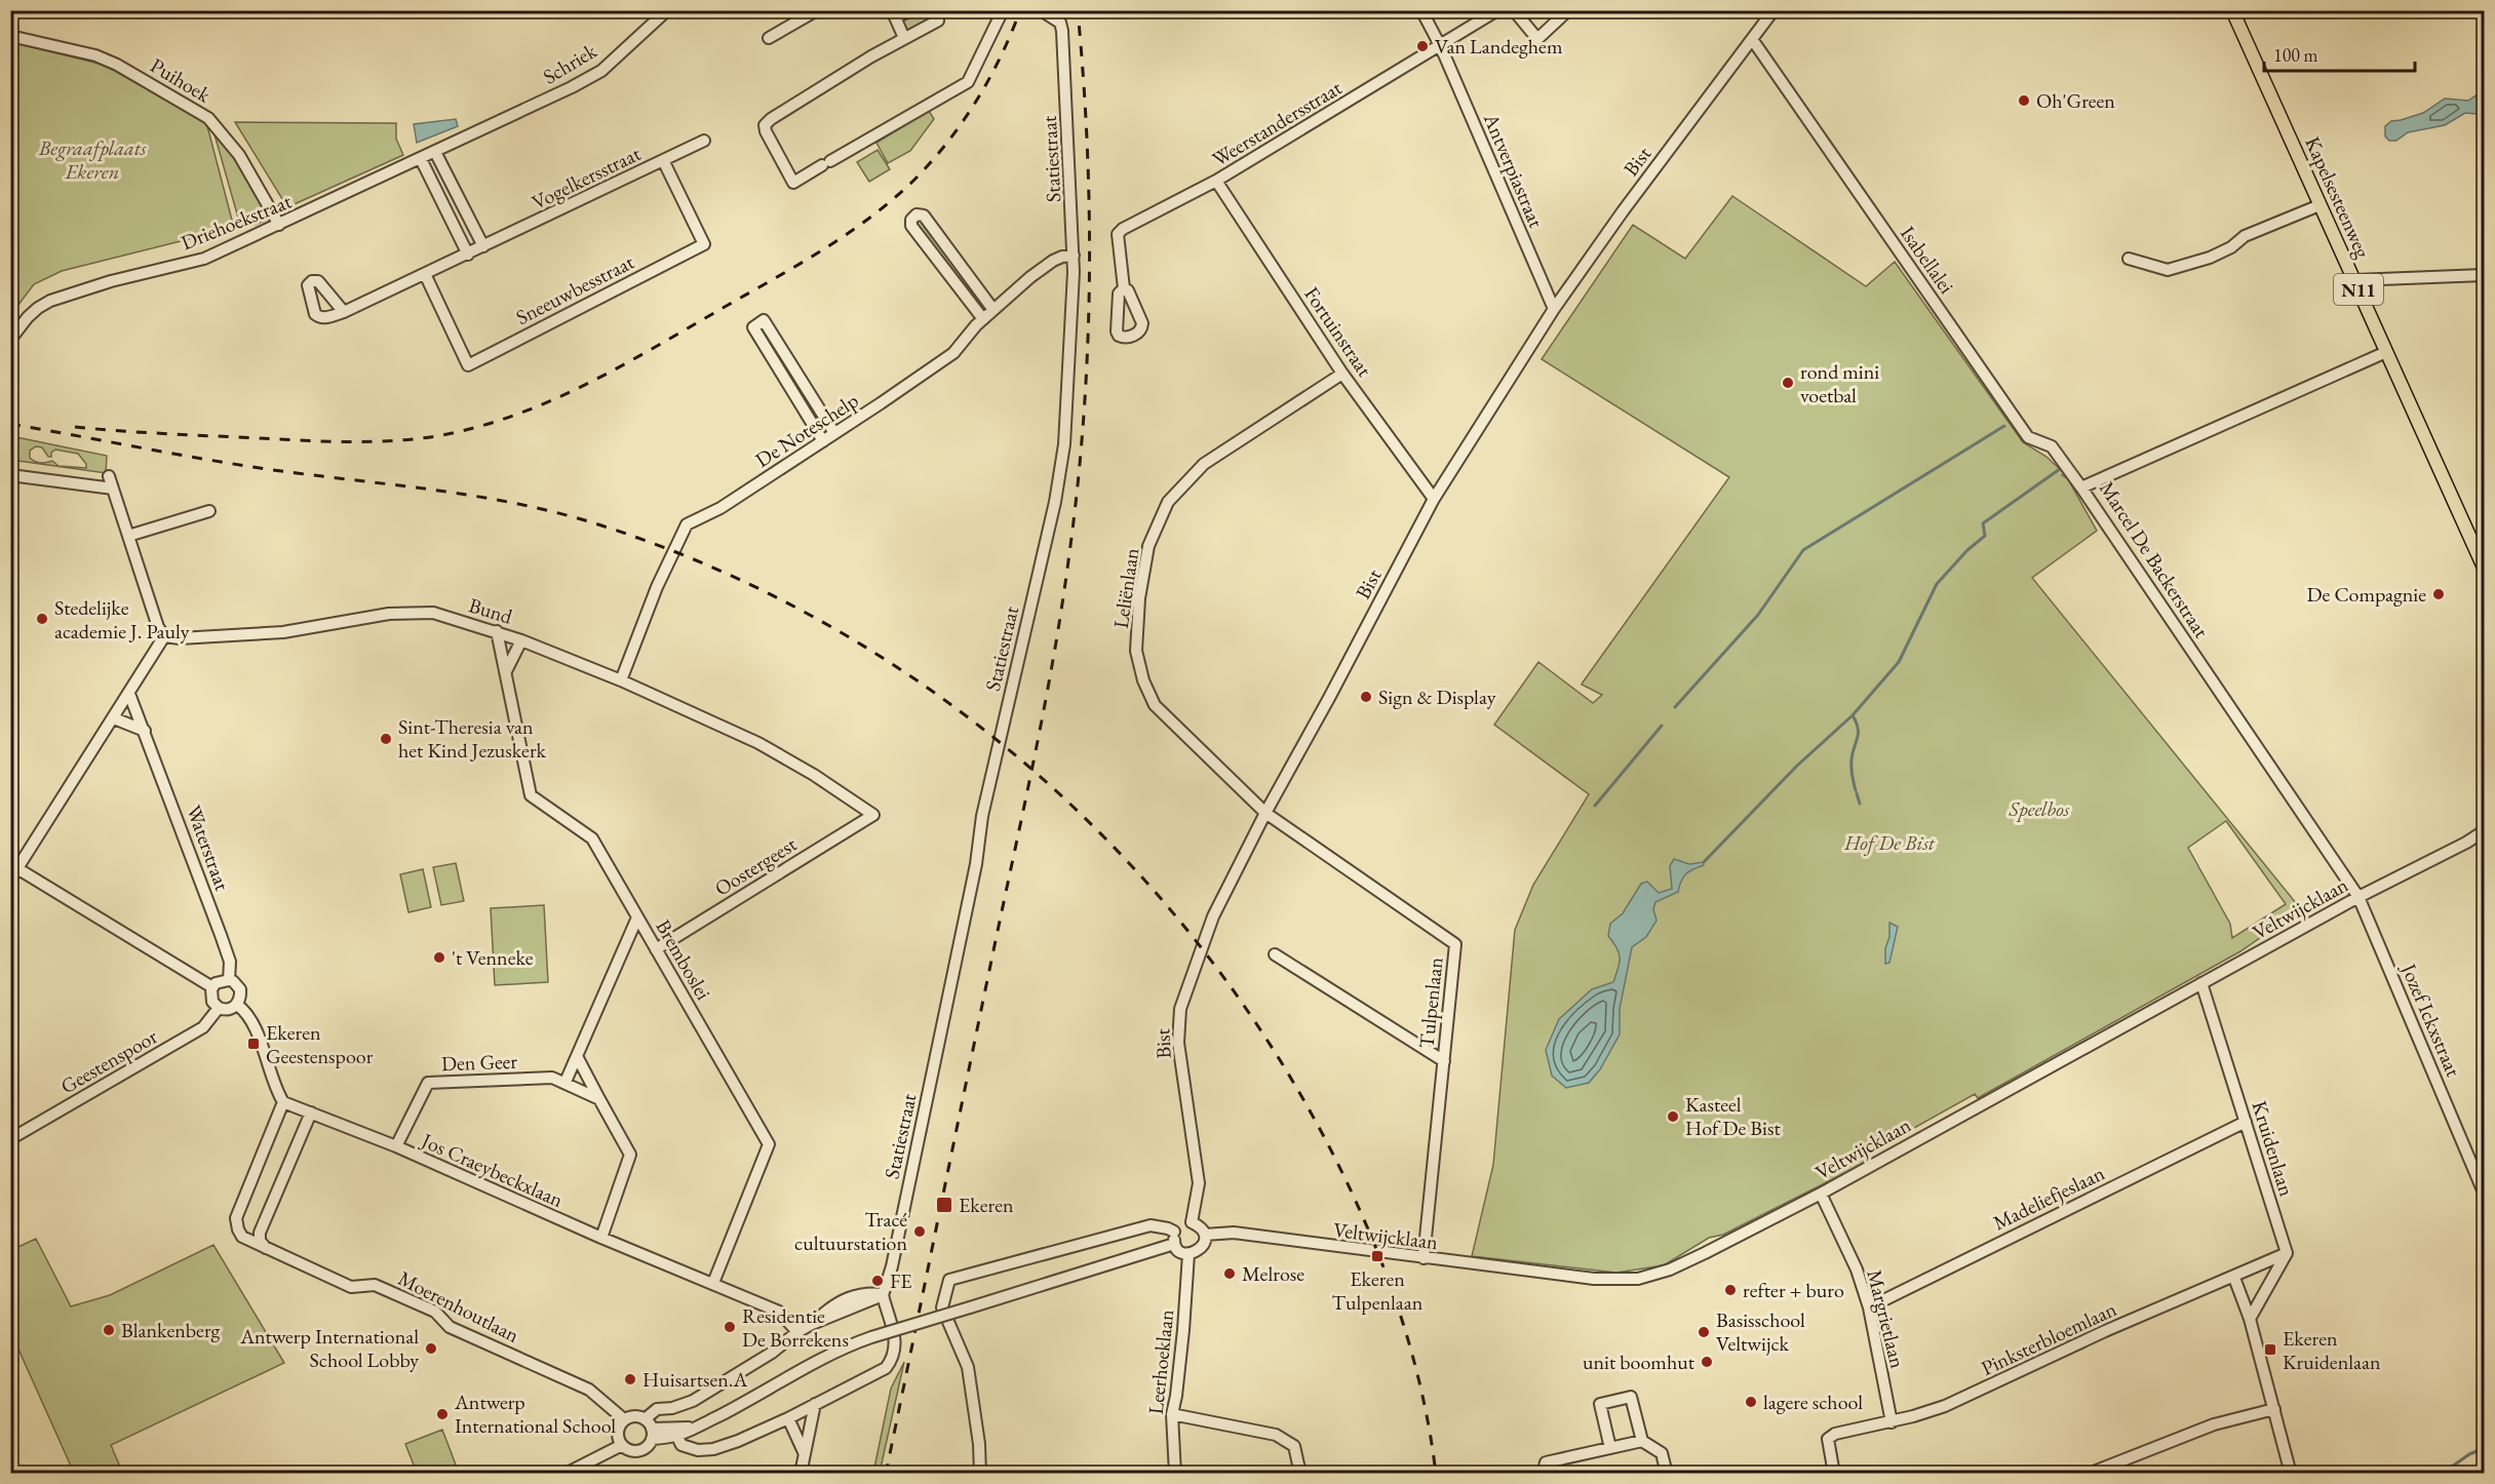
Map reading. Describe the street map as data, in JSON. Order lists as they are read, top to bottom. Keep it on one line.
{"streets":{"main road":["Kapelsesteenweg","N11"],"street":["Schriek","Puihoek","Weerstandersstraat","Statiestraat","Bist","Antverpiastraat","Vogelkersstraat","Driehoekstraat","Isabellalei","Sneeuwbesstraat","Fortuinstraat","De Noteschelp","Marcel De Backerstraat","Leliënlaan","Bund","Waterstraat","Oostergeest","Veltwijcklaan","Bremboslei","Tulpenlaan","Jozef Ickxstraat","Geestenspoor","Den Geer","Kruidenlaan","Jos Craeybeckxlaan","Madeliefjeslaan","Moerenhoutlaan","Margrietlaan","Pinksterbloemlaan","Leerhoeklaan"]},"crossings":[["Schriek","Driehoekstraat"],["Puihoek","Driehoekstraat"],["Weerstandersstraat","Antverpiastraat"],["Weerstandersstraat","Fortuinstraat"],["Statiestraat","De Noteschelp"],["Bist","Antverpiastraat"],["Bist","Isabellalei"],["Bist","Fortuinstraat"],["Bist","Leliënlaan"],["Bist","Veltwijcklaan"],["Bist","Tulpenlaan"],["Bist","Leerhoeklaan"],["Vogelkersstraat","Sneeuwbesstraat"],["Kapelsesteenweg","Marcel De Backerstraat"],["Isabellalei","Marcel De Backerstraat"],["Fortuinstraat","Leliënlaan"],["De Noteschelp","Bund"],["Marcel De Backerstraat","Veltwijcklaan"],["Marcel De Backerstraat","Jozef Ickxstraat"],["Leliënlaan","Tulpenlaan"],["Bund","Oostergeest"],["Bund","Bremboslei"],["Waterstraat","Geestenspoor"],["Oostergeest","Bremboslei"],["Veltwijcklaan","Tulpenlaan"],["Veltwijcklaan","Jozef Ickxstraat"],["Veltwijcklaan","Kruidenlaan"],["Veltwijcklaan","Margrietlaan"],["Veltwijcklaan","Leerhoeklaan"],["Bremboslei","Jos Craeybeckxlaan"],["Den Geer","Jos Craeybeckxlaan"],["Kruidenlaan","Madeliefjeslaan"],["Kruidenlaan","Pinksterbloemlaan"],["Jos Craeybeckxlaan","Moerenhoutlaan"],["Madeliefjeslaan","Margrietlaan"],["Margrietlaan","Pinksterbloemlaan"]],"parks":["Begraafplaats Ekeren","Speelbos","Hof De Bist"],"places":{"other":["Van Landeghem","Oh'Green","rond mini voetbal","De Compagnie","Stedelijke academie J. Pauly","Sign & Display","Sint-Theresia van het Kind Jezuskerk","'t Venneke","Kasteel Hof De Bist","Tracé cultuurstation","Melrose","FE","refter + buro","Residentie De Borrekens","Blankenberg","Basisschool Veltwijck","Antwerp International School Lobby","unit boomhut","Huisartsen.A","lagere school","Antwerp International School"],"transit":["Ekeren Geestenspoor","Ekeren","Ekeren Tulpenlaan","Ekeren Kruidenlaan"]},"scale_bar":"100 m"}
